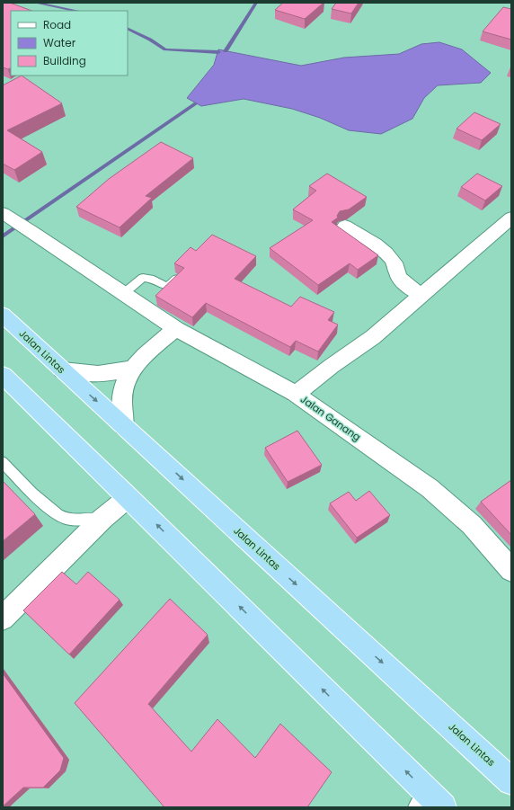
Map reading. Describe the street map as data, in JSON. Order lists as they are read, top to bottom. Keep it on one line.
{"streets":{"highway":["Jalan Lintas"],"street":["Jalan Ganang"]},"legend":["Road","Water","Building"]}
